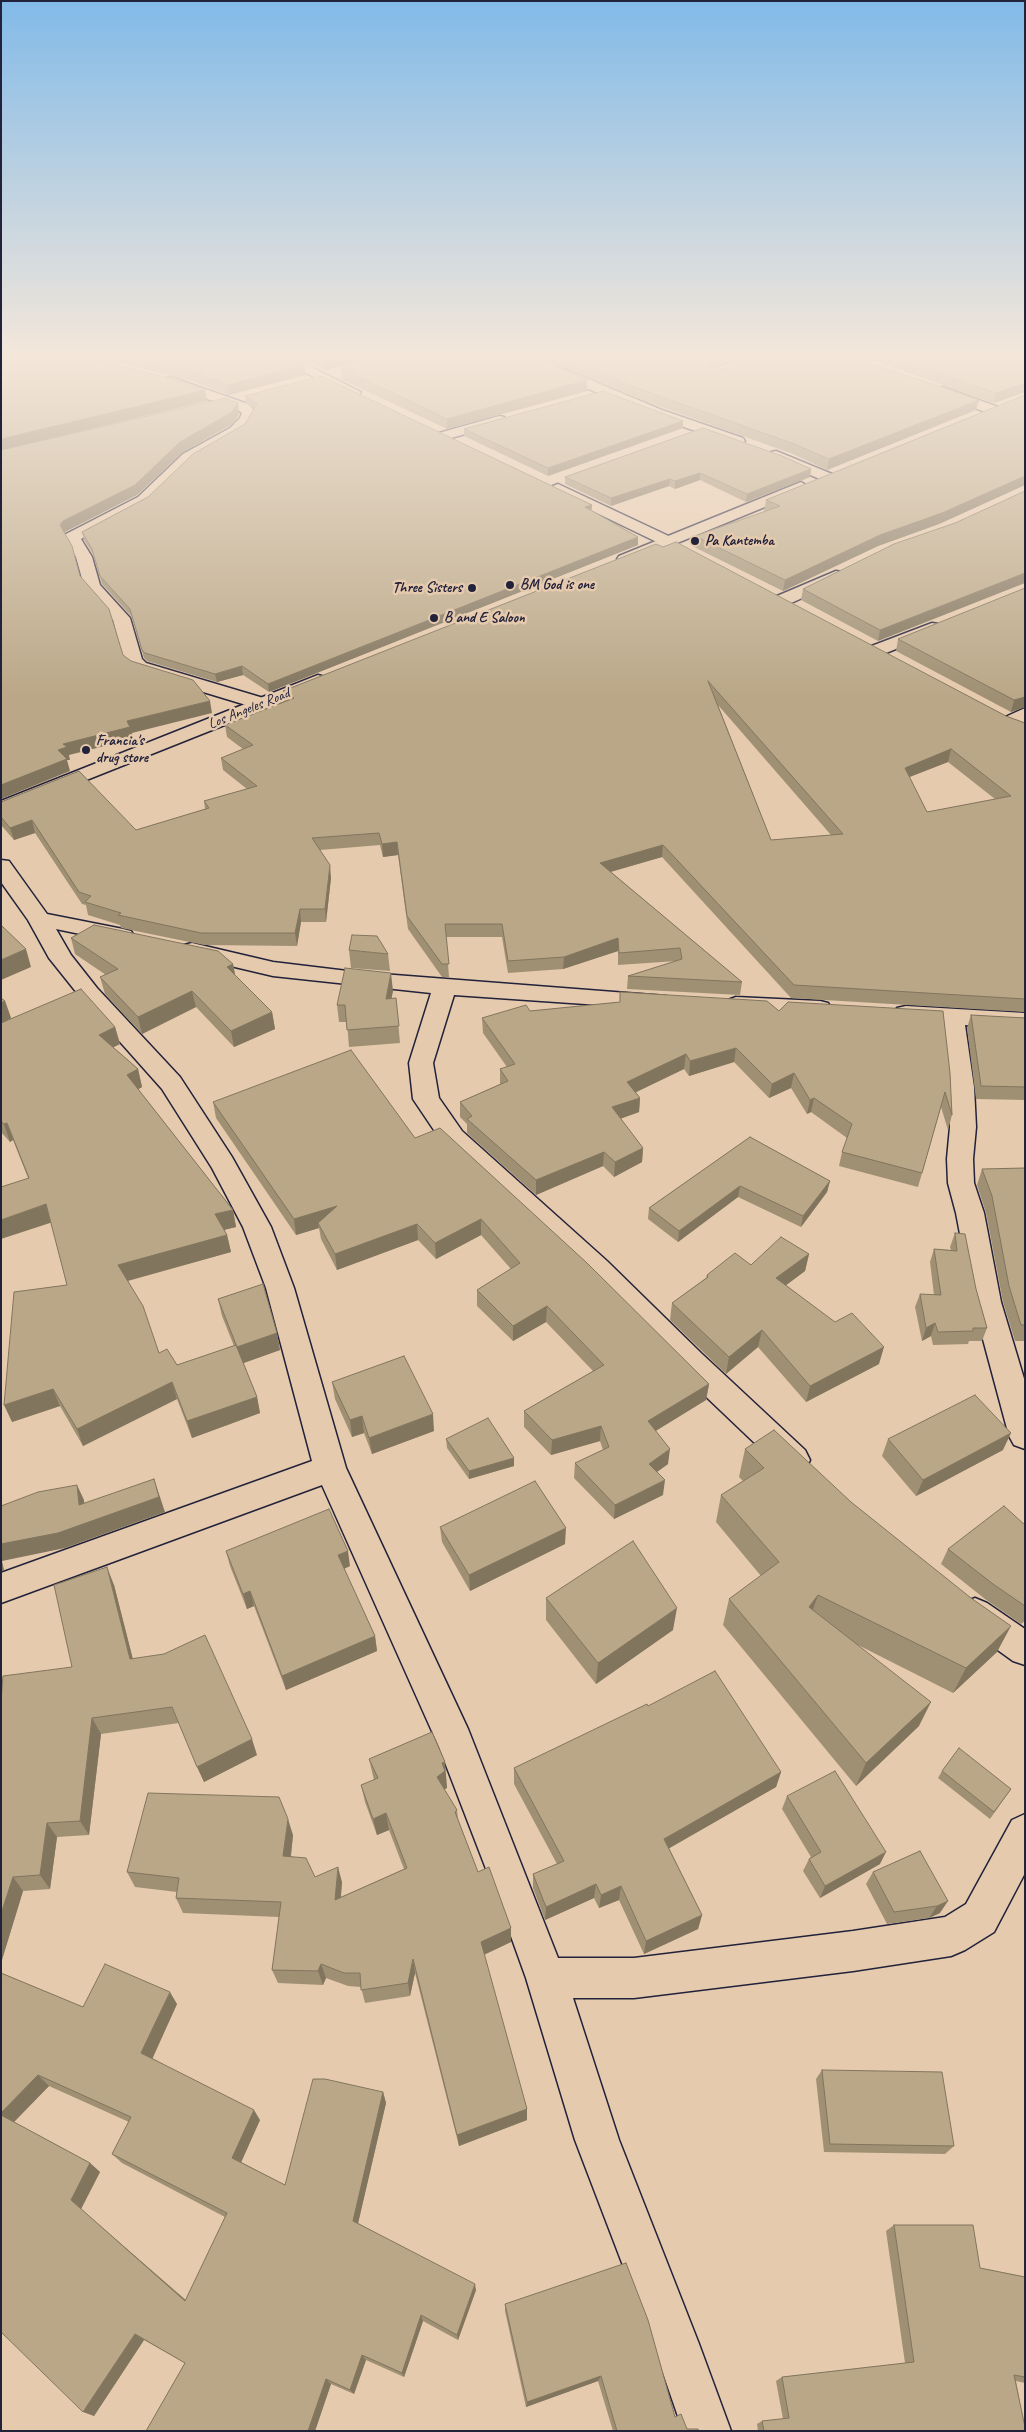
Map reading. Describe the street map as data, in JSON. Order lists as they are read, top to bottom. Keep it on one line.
{"streets":{"street":["Los Angeles Road"]},"places":["Pa Kantemba","BM God is one","Three Sisters","B and E Saloon","Francia's drug store"]}
